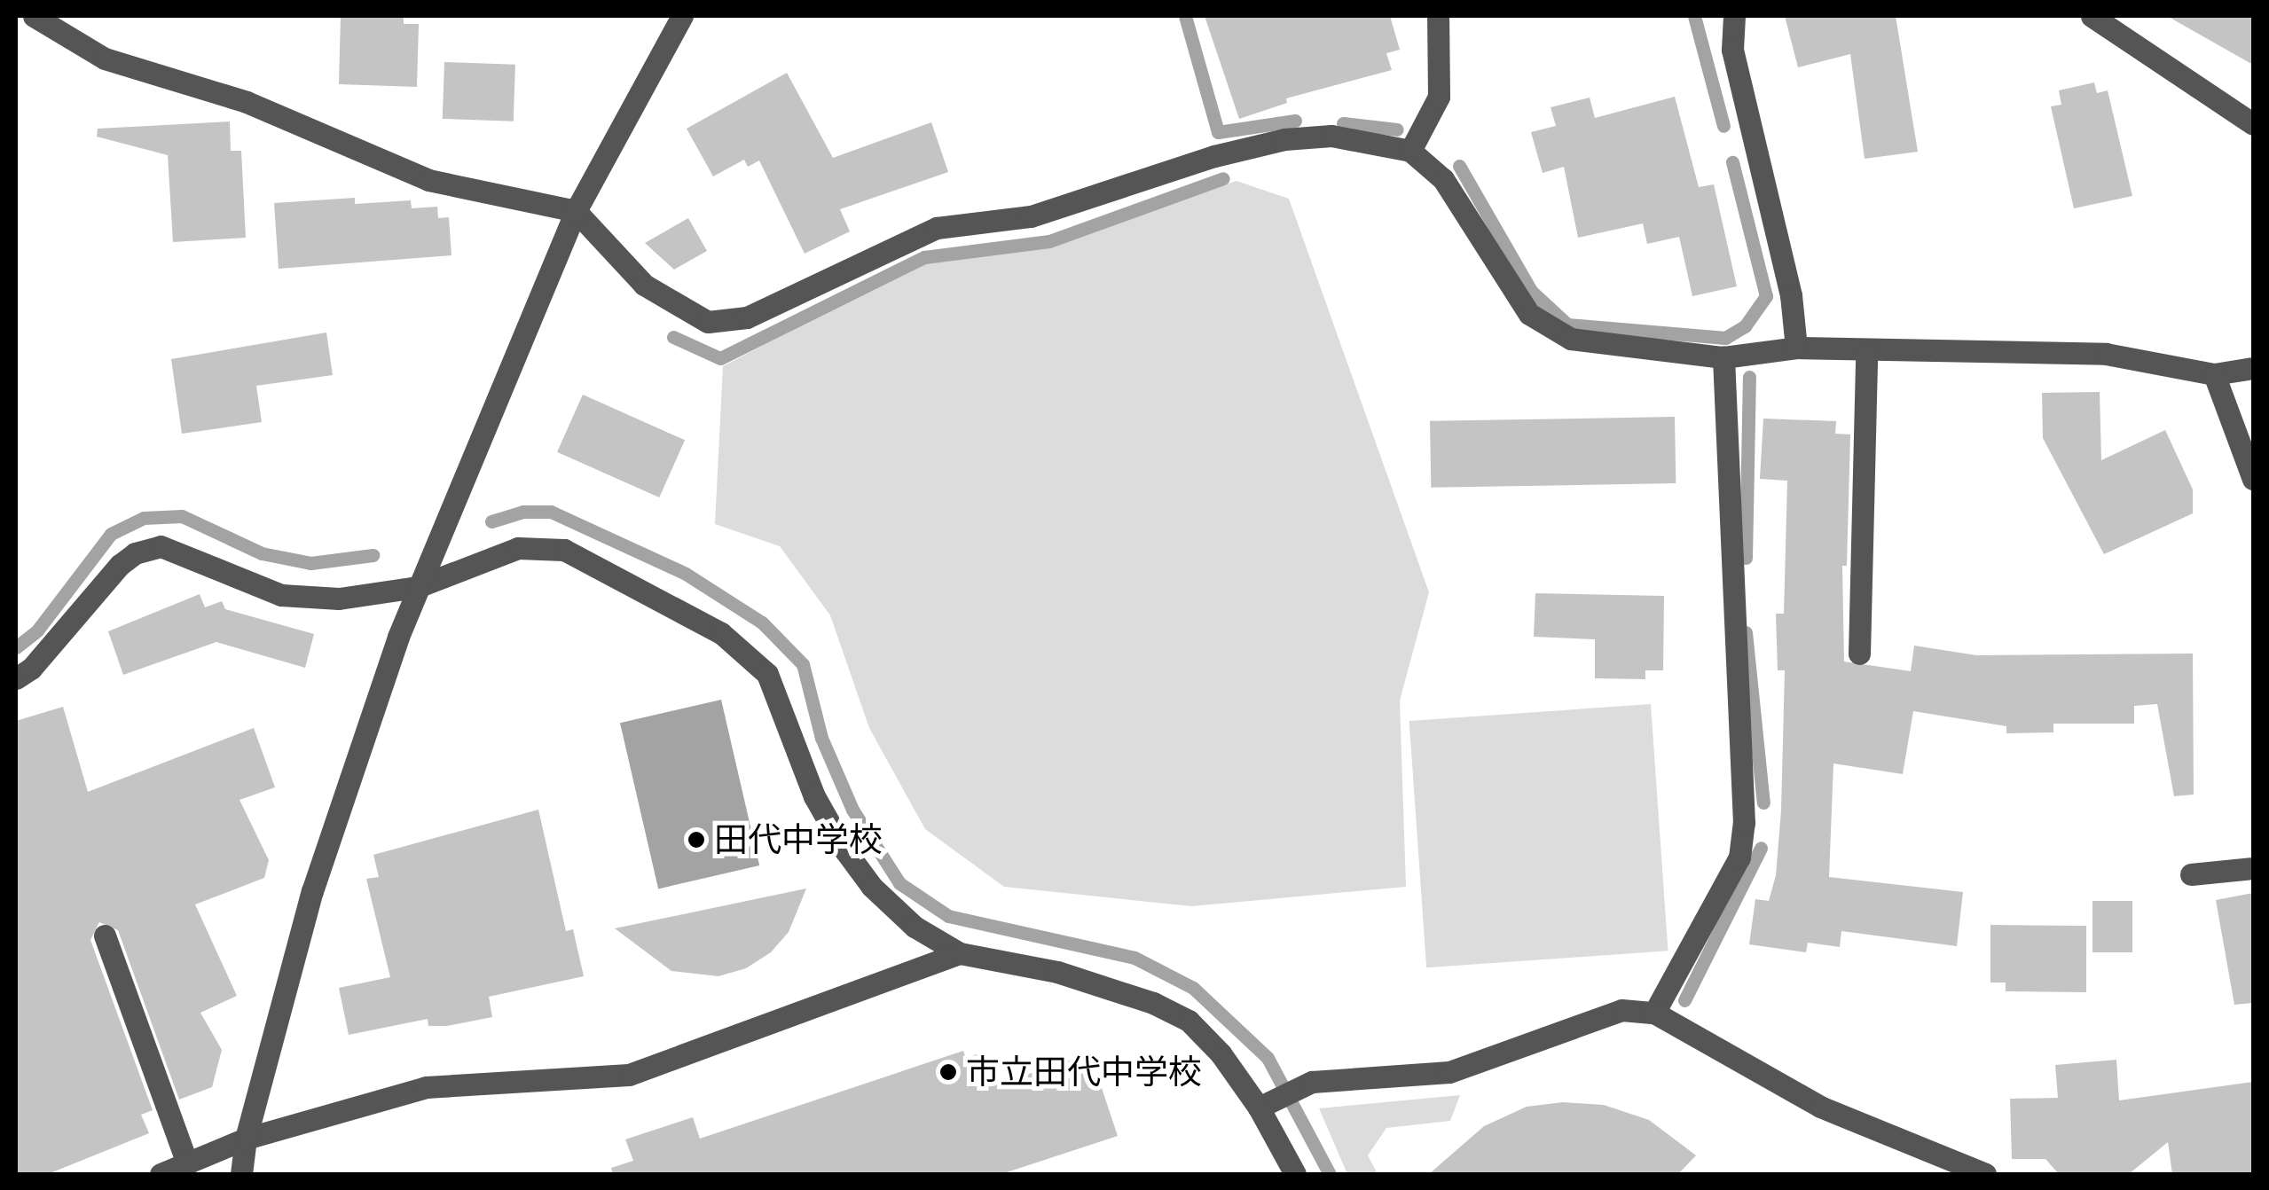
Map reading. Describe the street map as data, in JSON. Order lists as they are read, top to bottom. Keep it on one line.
{"places":["田代中学校","市立田代中学校"]}
